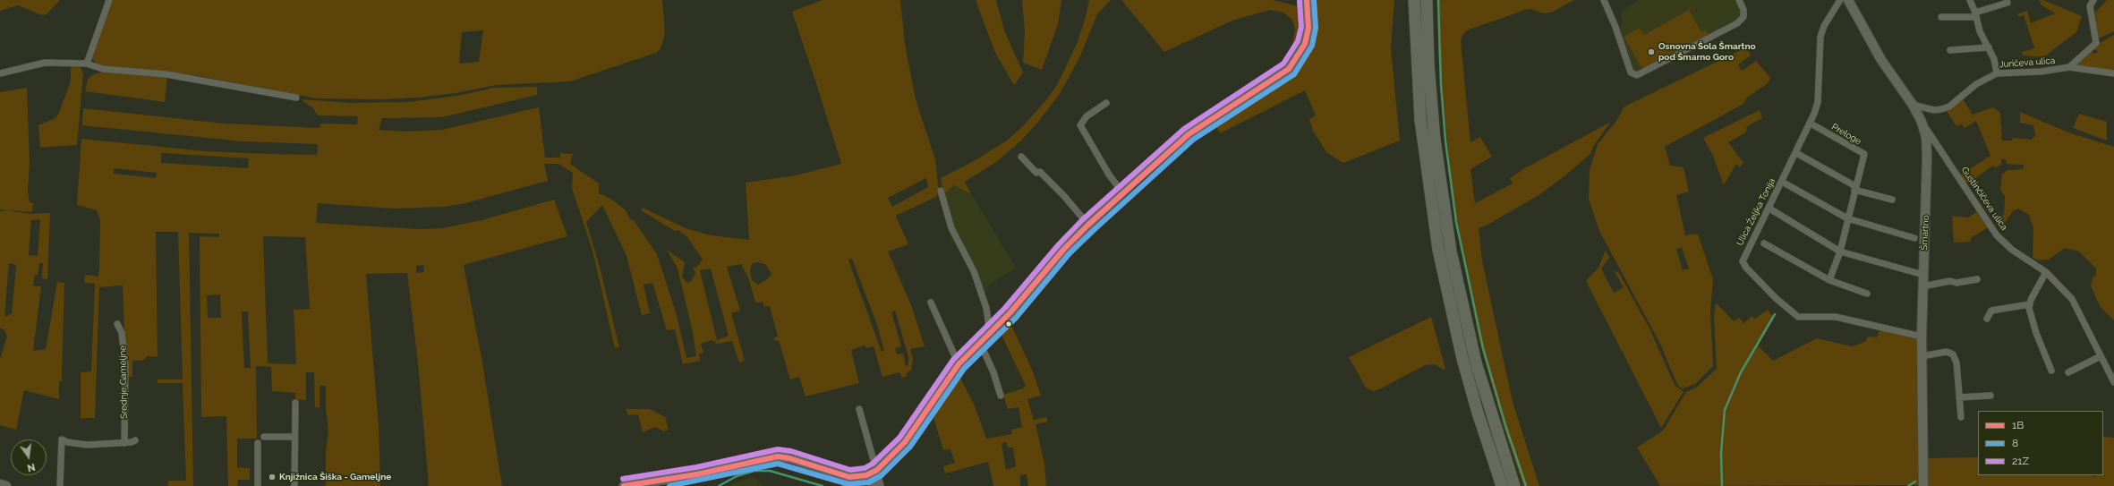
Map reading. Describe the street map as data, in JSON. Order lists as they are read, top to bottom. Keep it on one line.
{"streets":{"street":["Juričeva ulica","Preloge","Gustinčičeva ulica","Ulica Željka Tonija","Šmartno","Srednje Gameljne"]},"crossings":[["Juričeva ulica","Šmartno"],["Preloge","Ulica Željka Tonija"],["Gustinčičeva ulica","Šmartno"],["Ulica Željka Tonija","Šmartno"]],"places":["Osnovna Šola Šmartno pod Šmarno Goro","Knjižnica Šiška - Gameljne"],"lines":["transit line 1B","transit line 8","transit line 21Z"],"legend":["1B","8","21Z"],"north":"bottom"}
